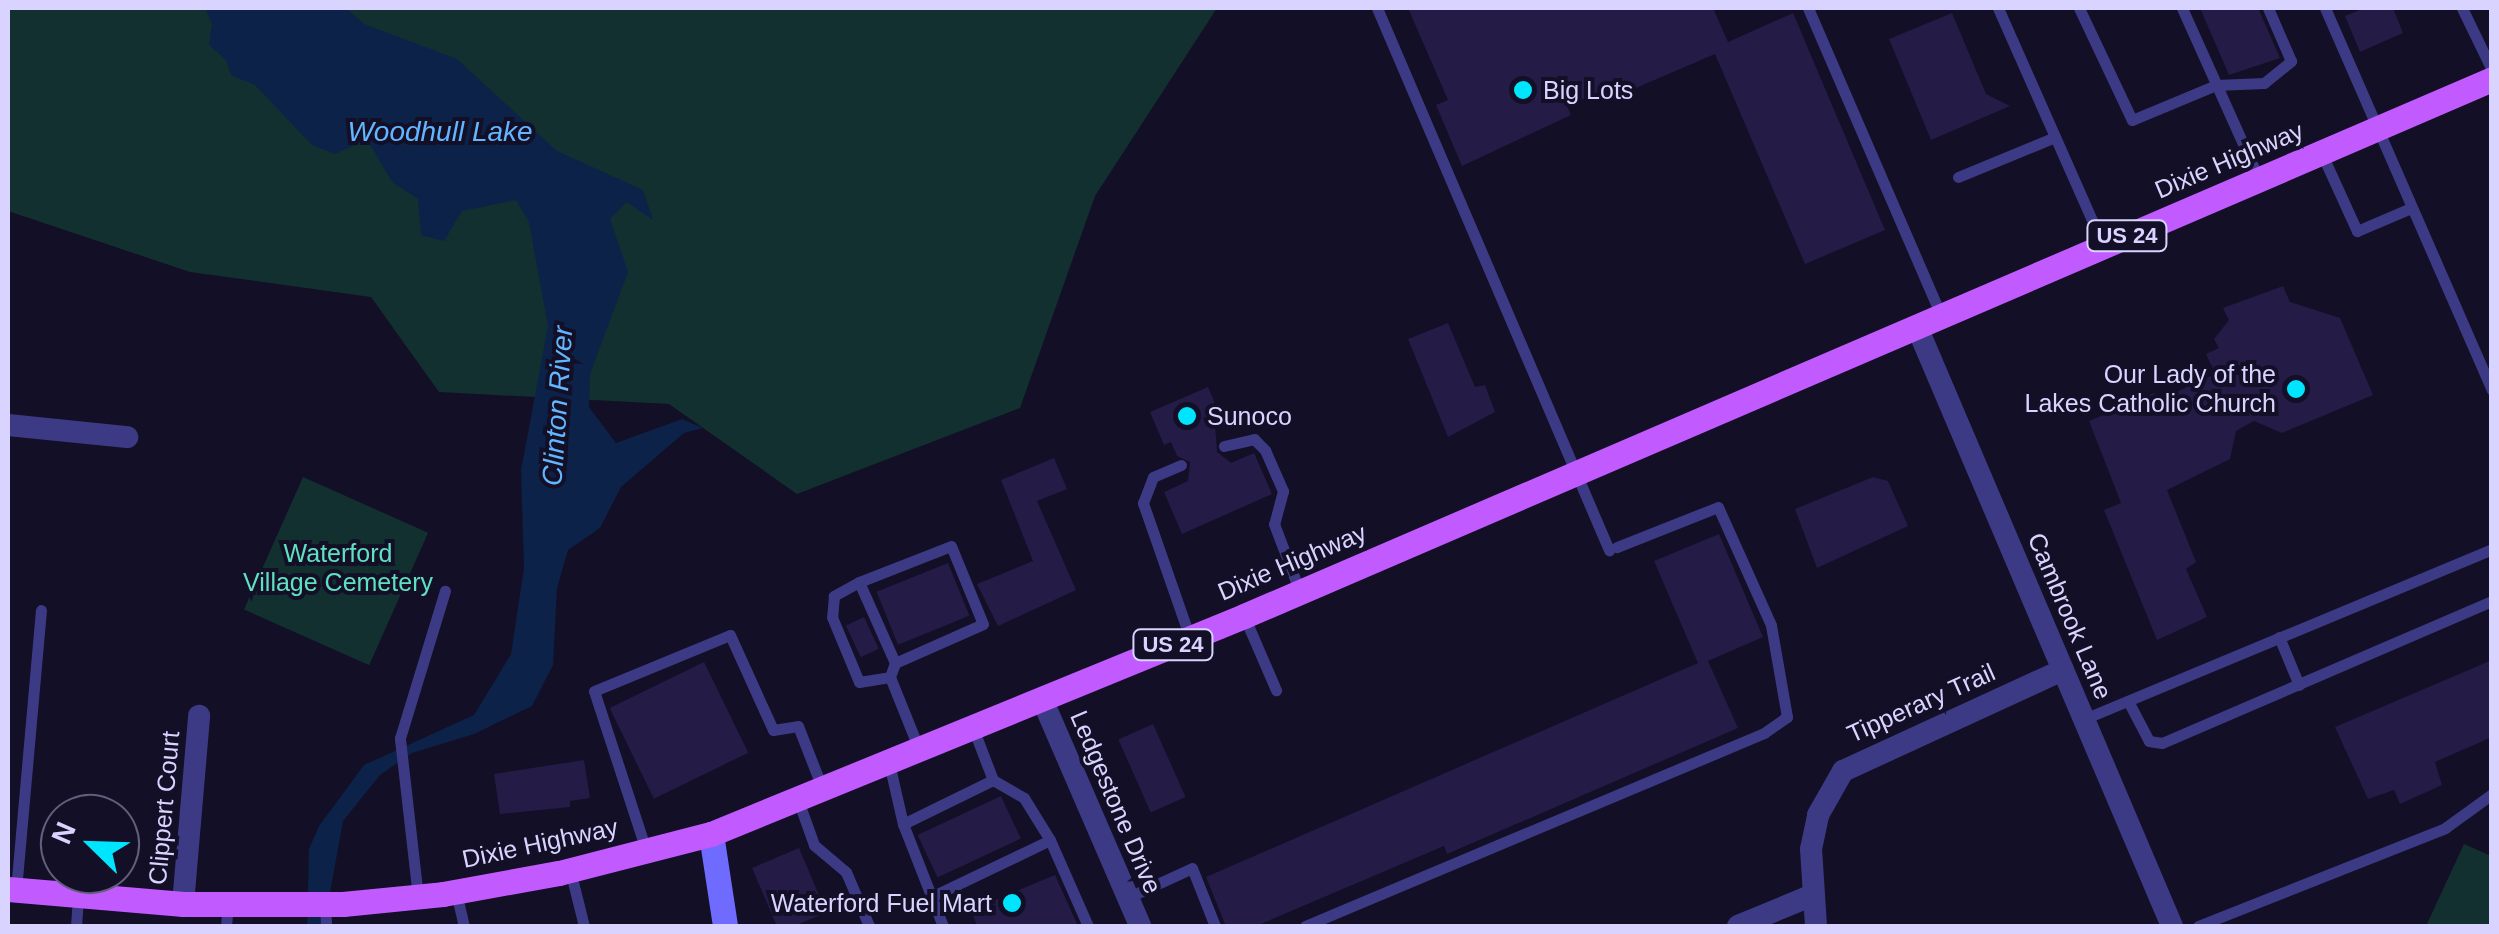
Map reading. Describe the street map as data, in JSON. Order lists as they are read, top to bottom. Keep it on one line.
{"streets":{"main road":["Dixie Highway","US 24"],"street":["Cambrook Lane","Tipperary Trail","Ledgestone Drive","Clippert Court"]},"crossings":[["Dixie Highway","Cambrook Lane"],["Dixie Highway","Ledgestone Drive"],["Dixie Highway","Clippert Court"],["Cambrook Lane","Tipperary Trail"]],"water":["Woodhull Lake","Clinton River"],"parks":["Waterford Village Cemetery"],"places":["Big Lots","Our Lady of the Lakes Catholic Church","Sunoco","Waterford Fuel Mart"],"north":"top left"}
